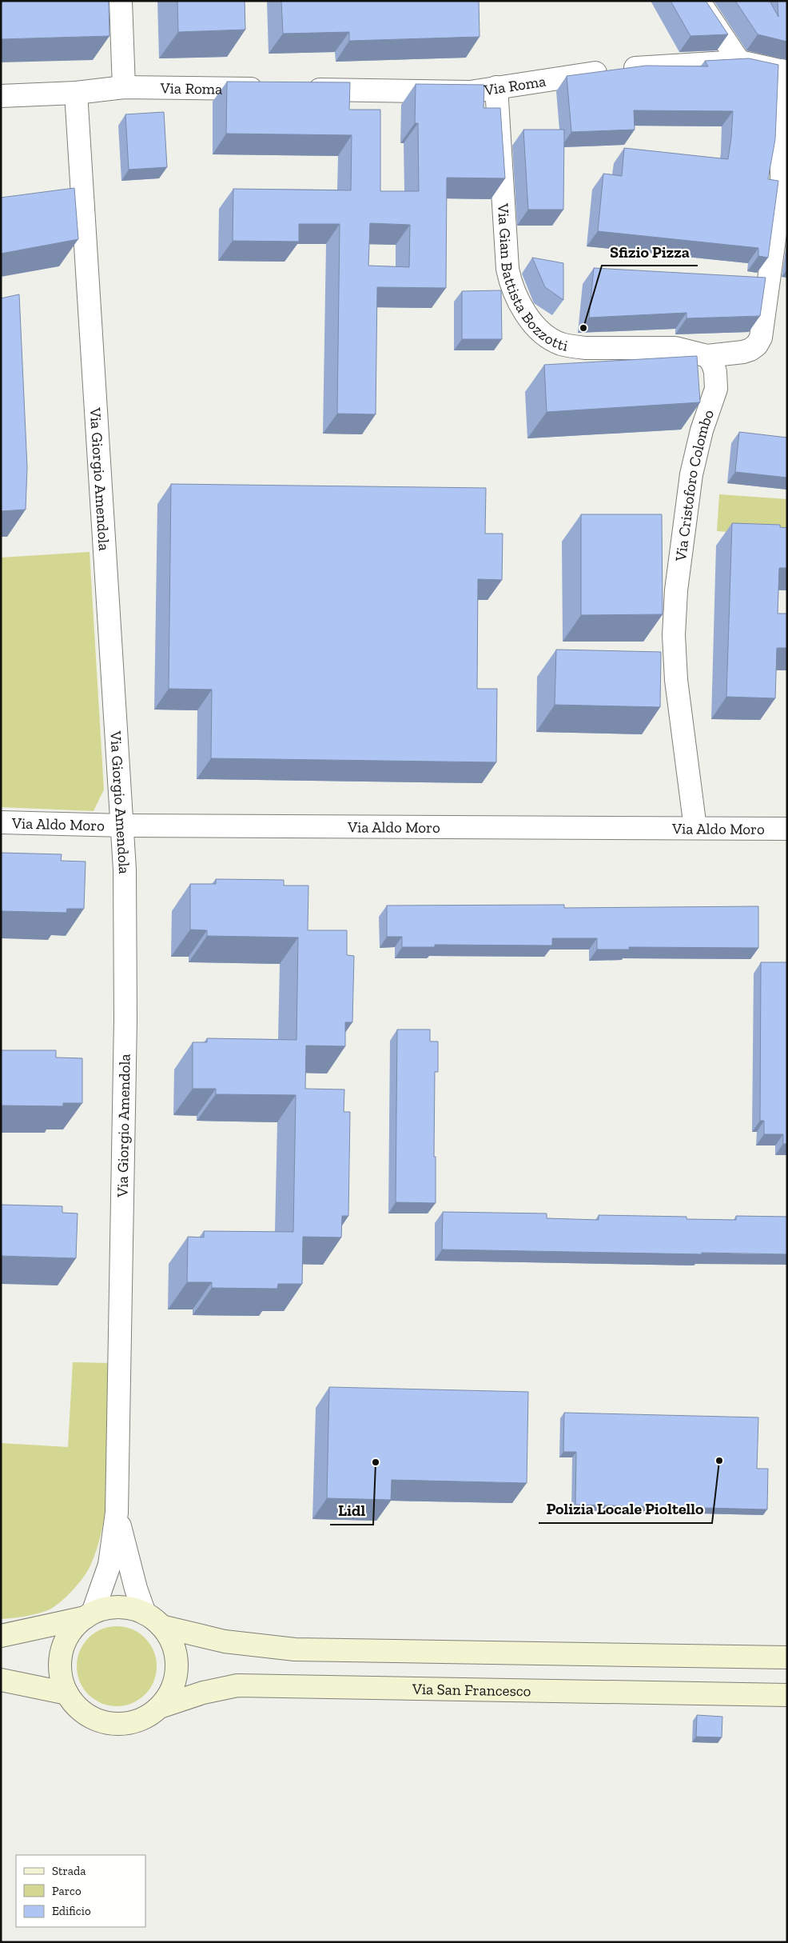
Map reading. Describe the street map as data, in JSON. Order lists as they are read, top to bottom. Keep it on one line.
{"streets":{"street":["Via Roma","Via Gian Battista Bozzotti","Via Giorgio Amendola","Via Cristoforo Colombo","Via Aldo Moro","Via San Francesco"]},"crossings":[["Via Roma","Via Gian Battista Bozzotti"],["Via Roma","Via Giorgio Amendola"],["Via Gian Battista Bozzotti","Via Cristoforo Colombo"],["Via Giorgio Amendola","Via Aldo Moro"],["Via Giorgio Amendola","Via San Francesco"],["Via Cristoforo Colombo","Via Aldo Moro"]],"places":["Sfizio Pizza","Polizia Locale Pioltello","Lidl"],"legend":["Strada","Parco","Edificio"]}
